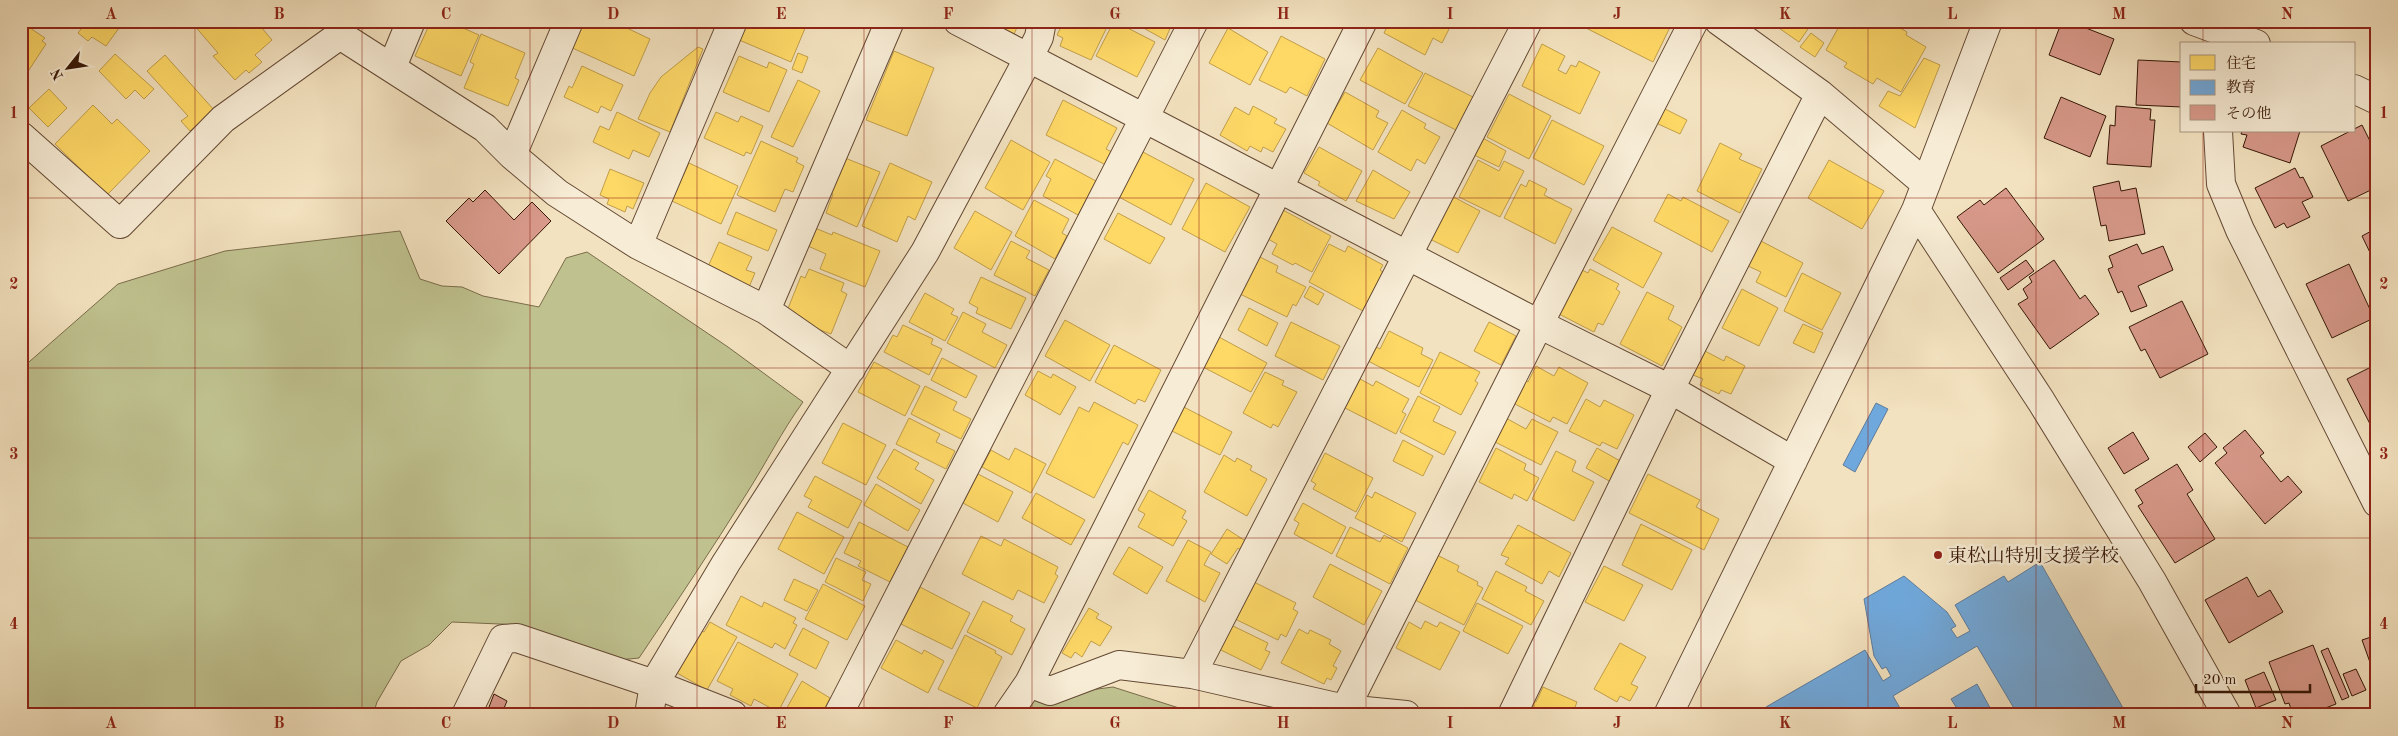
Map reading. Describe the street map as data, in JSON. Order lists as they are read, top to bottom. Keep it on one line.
{"places":["東松山特別支援学校"],"legend":["住宅","教育","その他"],"scale_bar":"20 m","north":"bottom left","grid":{"columns":["A","B","C","D","E","F","G","H","I","J","K","L","M","N"],"rows":["1","2","3","4"]}}
